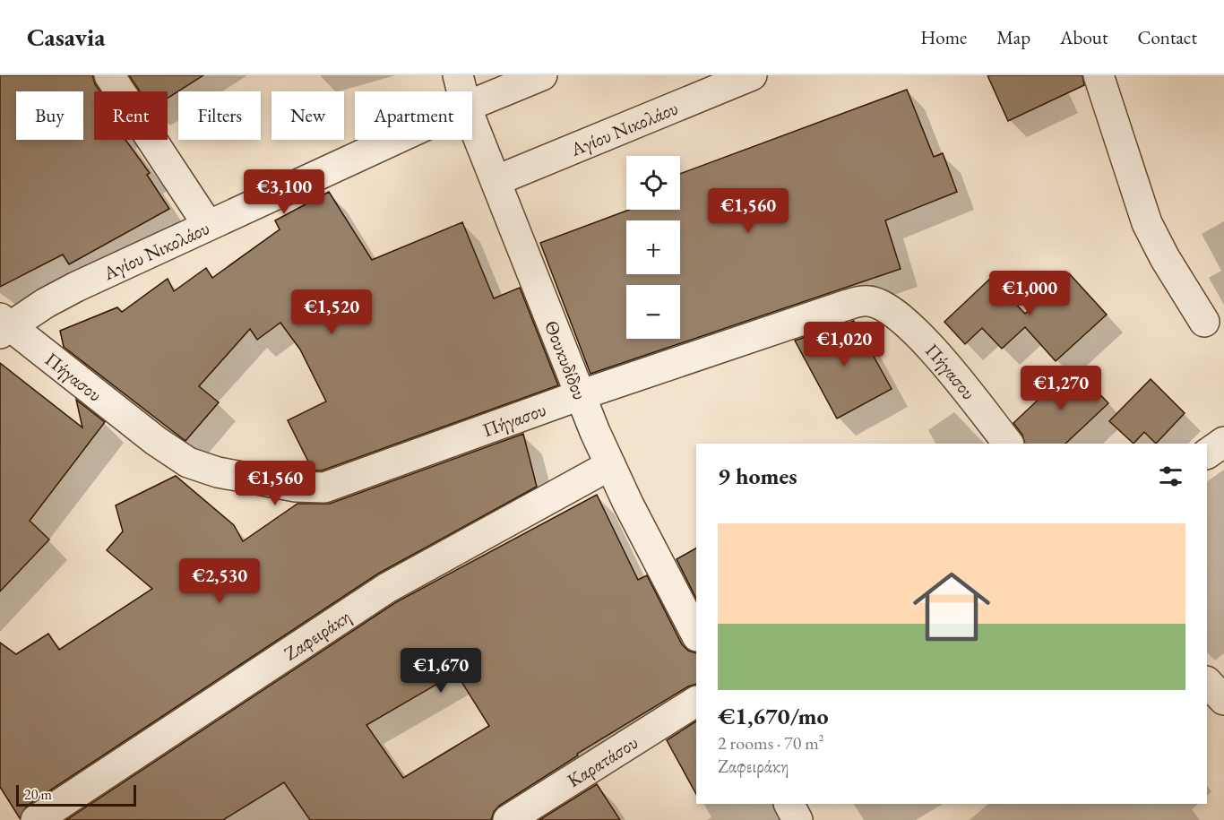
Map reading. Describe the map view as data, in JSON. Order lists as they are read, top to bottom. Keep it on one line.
{"streets":{"street":["Αγίου Νικολάου","Θουκυδίδου","Πήγασου","Ζαφειράκη","Καρατάσου"]},"crossings":[["Αγίου Νικολάου","Θουκυδίδου"],["Αγίου Νικολάου","Πήγασου"],["Θουκυδίδου","Πήγασου"],["Θουκυδίδου","Ζαφειράκη"]],"scale_bar":"20 m","page":{"header":"Casavia","nav":["Home","Map","About","Contact"],"chip":["Buy","Rent","Filters","New","Apartment"],"map_buttons":["+","−"],"price":["€3,100","€1,560","€1,000","€1,520","€1,020","€1,270","€1,560","€2,530","€1,670"],"heading":"9 homes","list":[{"name":"€1,670/mo","note":"2 rooms · 70 m² · Ζαφειράκη"}],"scale":"20 m"}}
